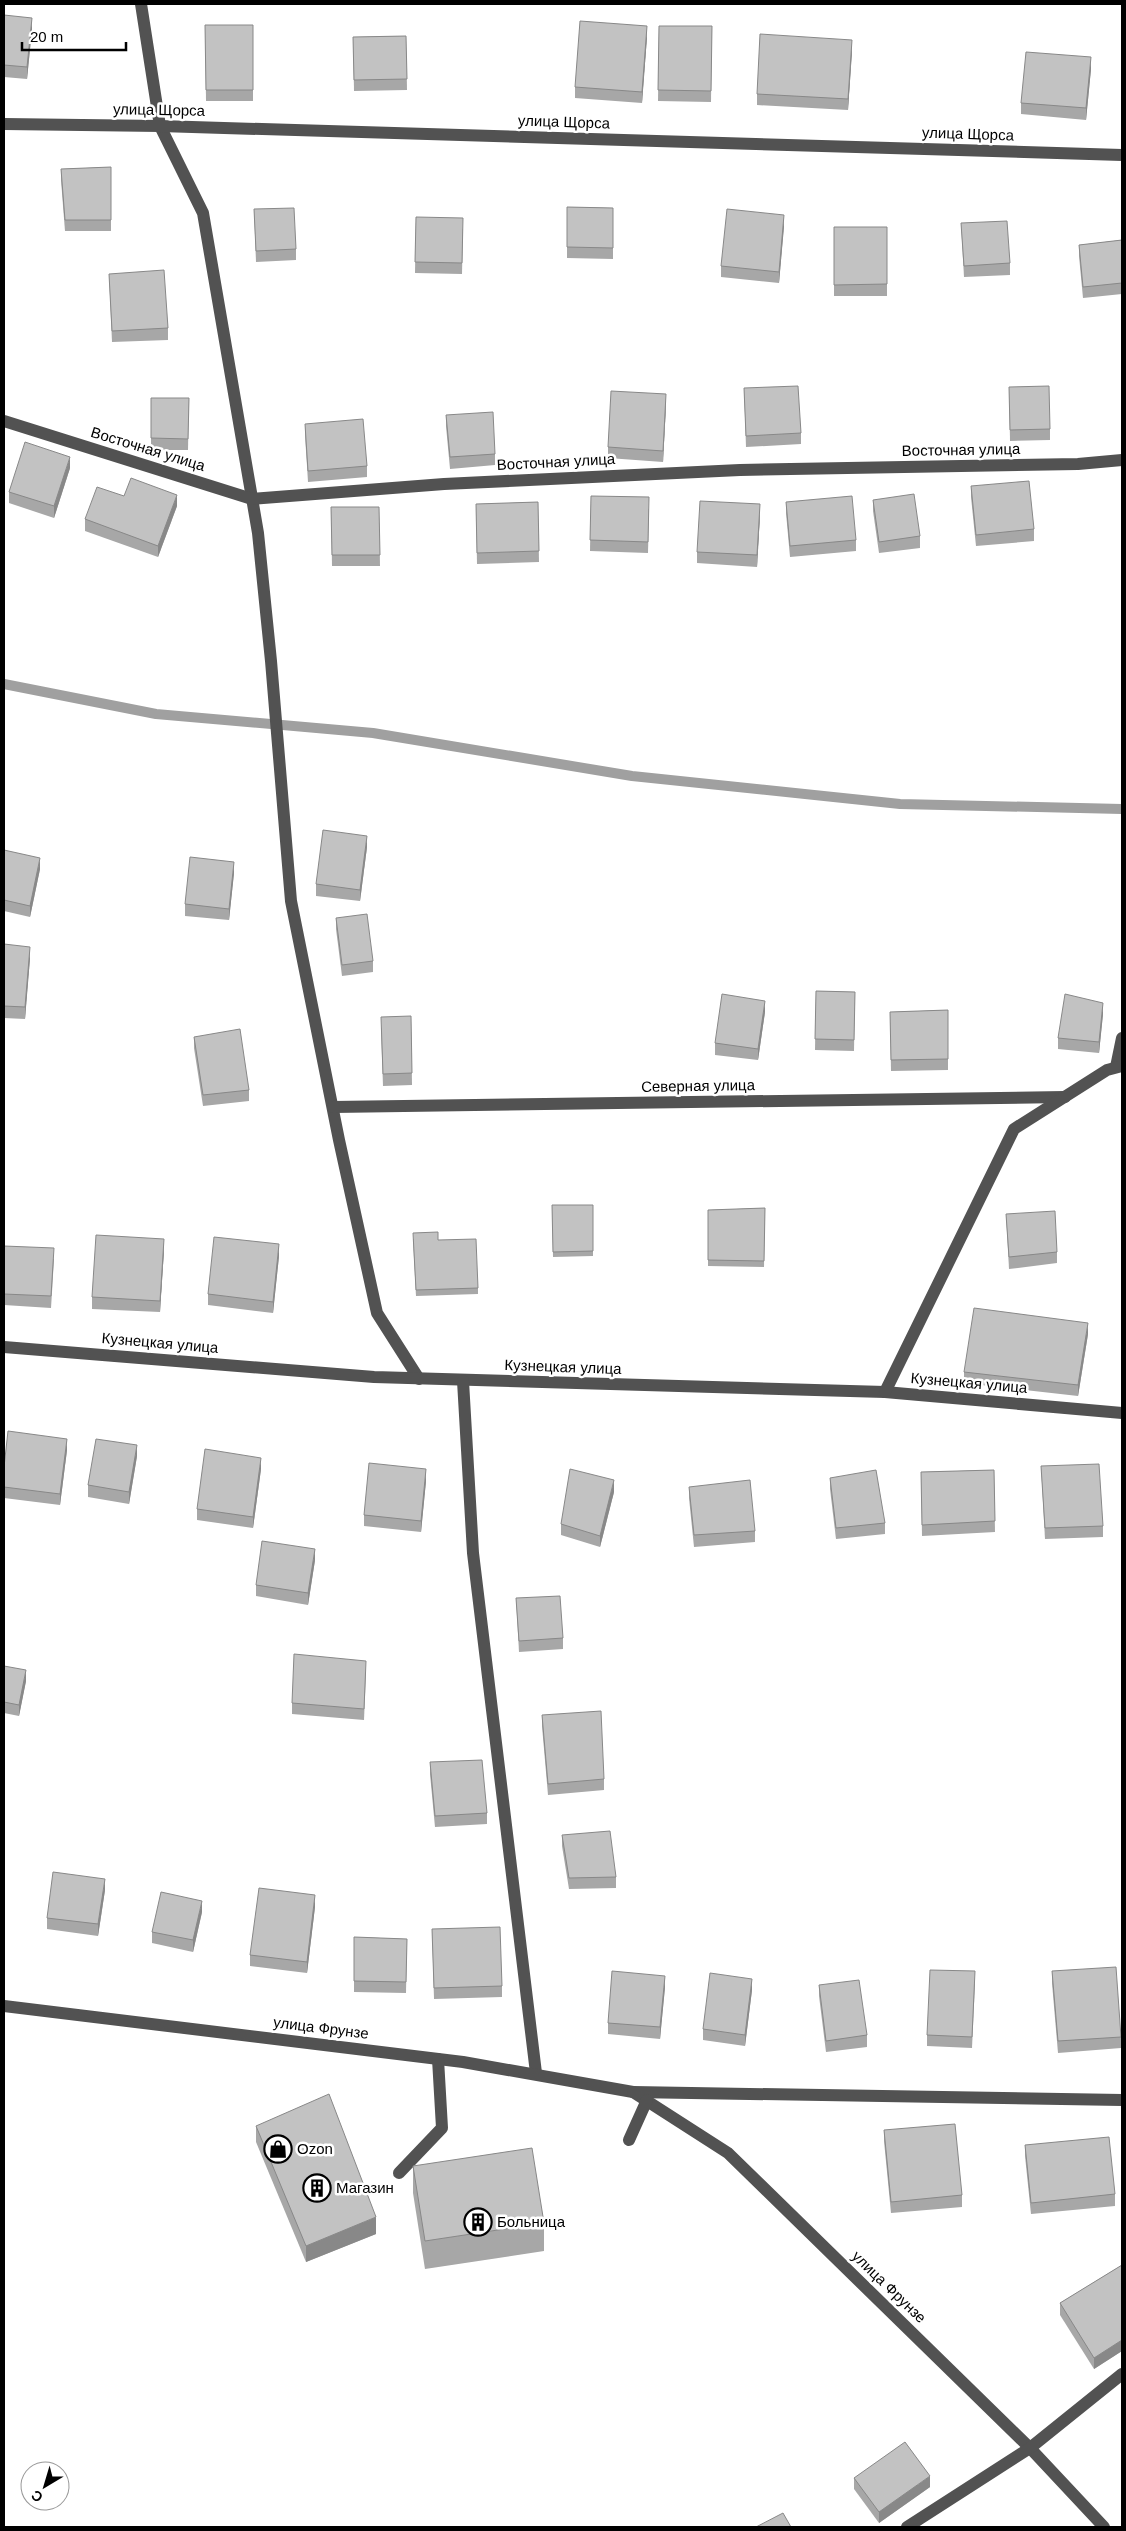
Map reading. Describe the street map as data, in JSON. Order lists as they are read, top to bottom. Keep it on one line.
{"streets":{"street":["улица Щорса","Восточная улица","Северная улица","Кузнецкая улица","улица Фрунзе"]},"places":{"shop":["Ozon"],"building":["Магазин","Больница"]},"scale_bar":"20 m","north":"bottom left"}
